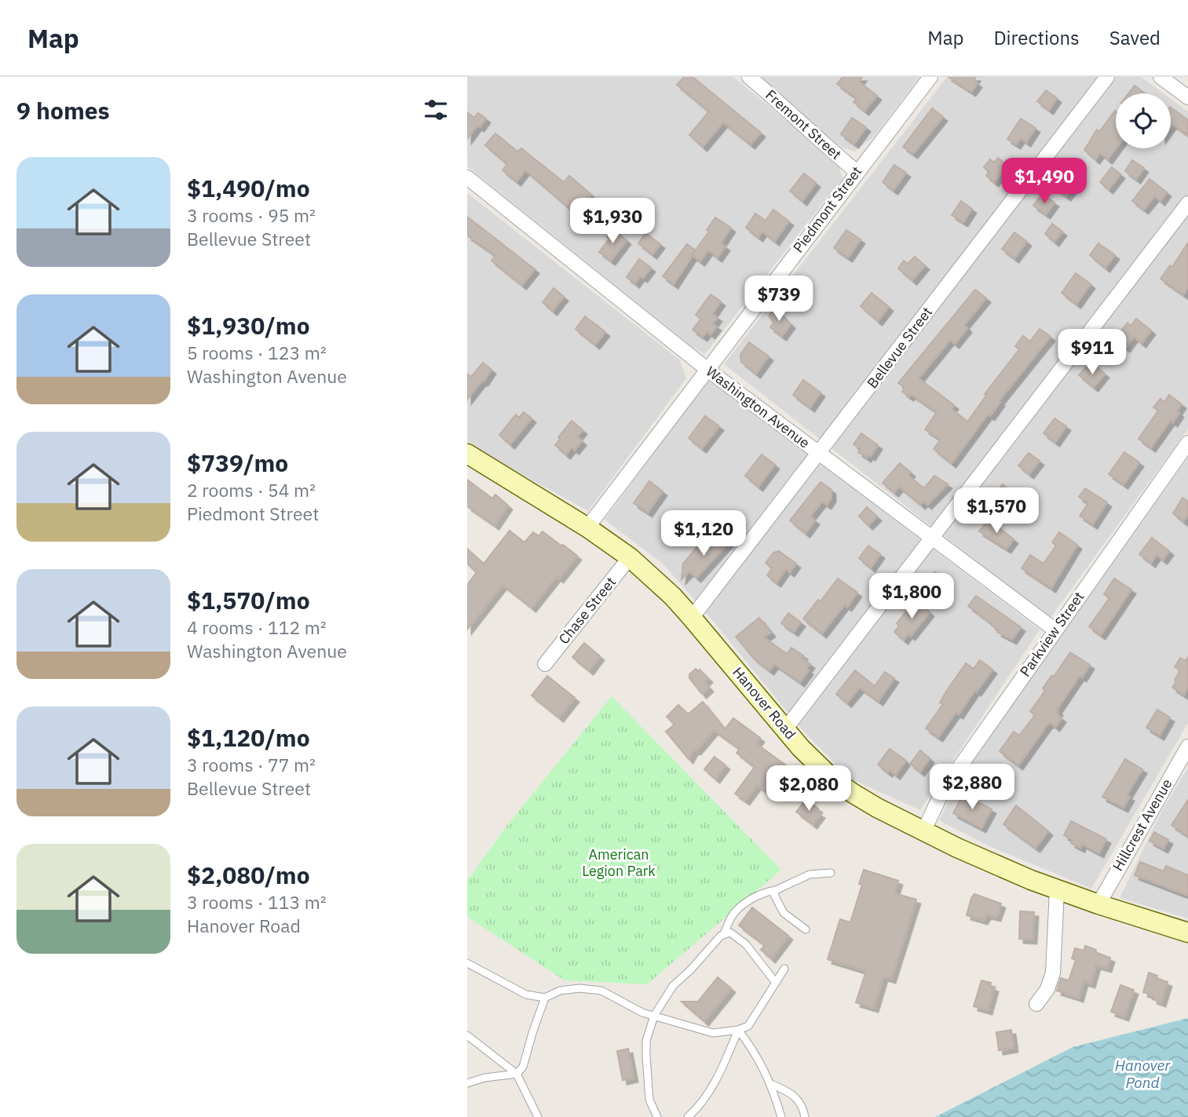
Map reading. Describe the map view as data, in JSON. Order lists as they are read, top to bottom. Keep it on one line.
{"streets":{"main road":["Hanover Road"],"street":["Fremont Street","Piedmont Street","Bellevue Street","Washington Avenue","Chase Street","Parkview Street","Hillcrest Avenue"]},"crossings":[["Fremont Street","Piedmont Street"],["Piedmont Street","Washington Avenue"],["Piedmont Street","Hanover Road"],["Bellevue Street","Washington Avenue"],["Bellevue Street","Hanover Road"],["Washington Avenue","Parkview Street"],["Chase Street","Hanover Road"],["Parkview Street","Hanover Road"],["Hanover Road","Hillcrest Avenue"]],"water":["Hanover Pond"],"parks":["American Legion Park"],"page":{"header":"Map","nav":["Map","Directions","Saved"],"heading":"9 homes","list":[{"name":"$1,490/mo","note":"3 rooms · 95 m² · Bellevue Street"},{"name":"$1,930/mo","note":"5 rooms · 123 m² · Washington Avenue"},{"name":"$739/mo","note":"2 rooms · 54 m² · Piedmont Street"},{"name":"$1,570/mo","note":"4 rooms · 112 m² · Washington Avenue"},{"name":"$1,120/mo","note":"3 rooms · 77 m² · Bellevue Street"},{"name":"$2,080/mo","note":"3 rooms · 113 m² · Hanover Road"}],"price":["$1,490","$1,930","$739","$911","$1,570","$1,120","$1,800","$2,880","$2,080"]}}
